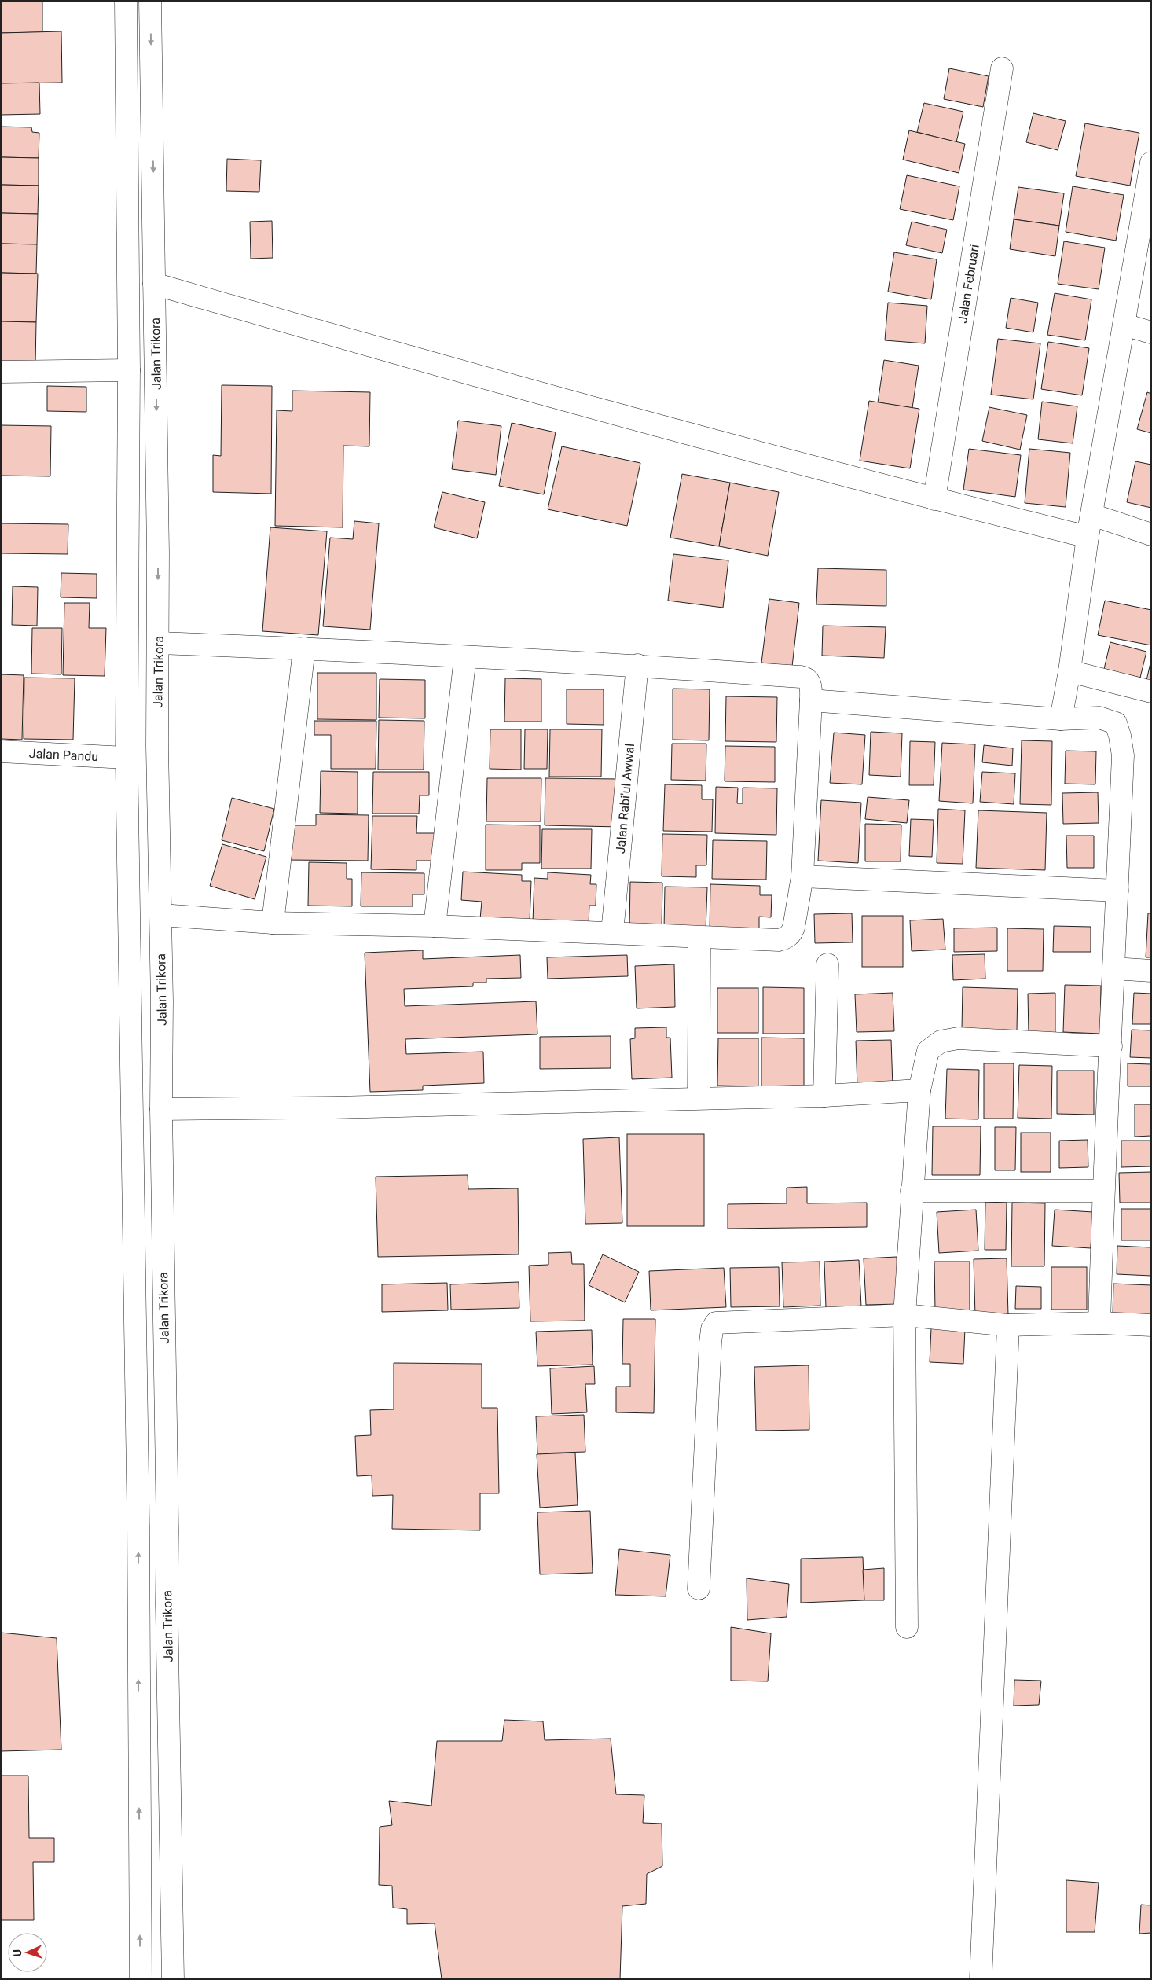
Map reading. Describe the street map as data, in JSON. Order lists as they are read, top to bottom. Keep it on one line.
{"streets":{"street":["Jalan Februari","Jalan Trikora","Jalan Pandu","Jalan Rabi'ul Awwal"]},"north":"left"}
